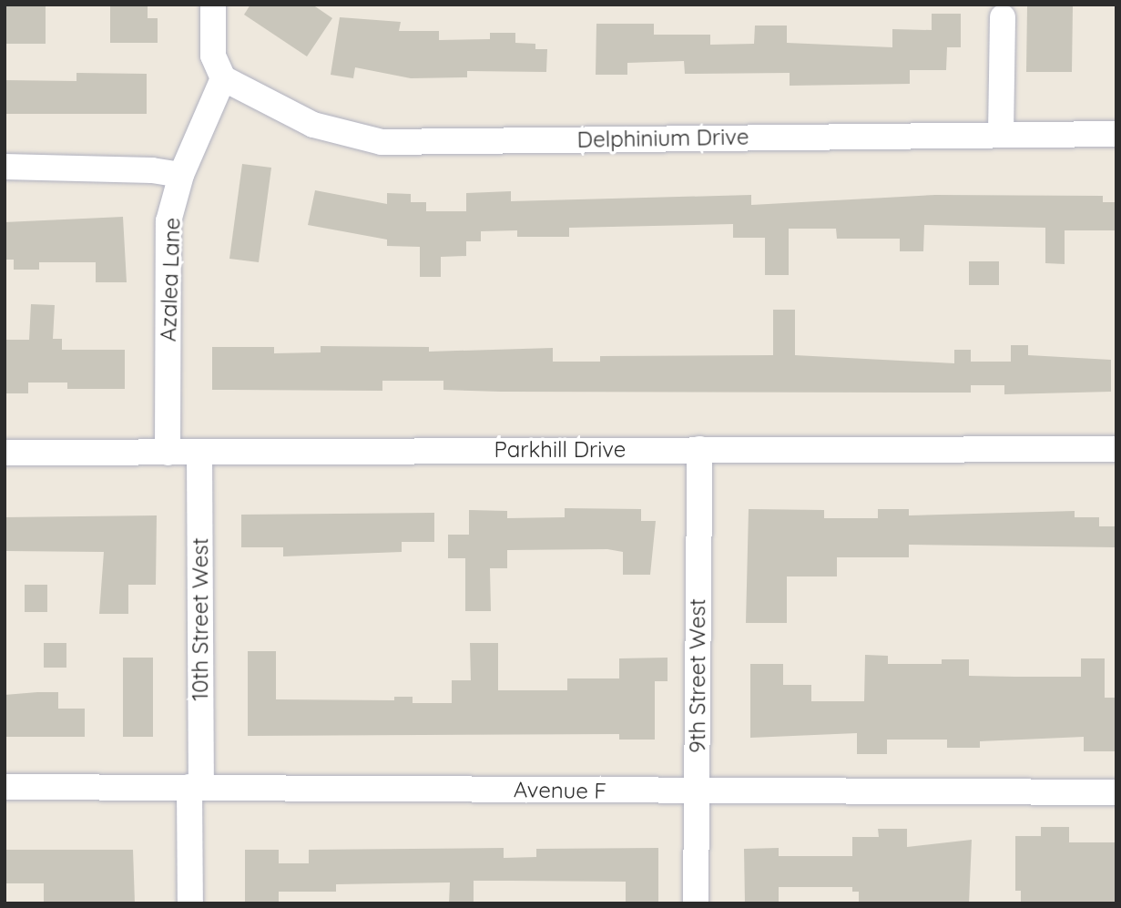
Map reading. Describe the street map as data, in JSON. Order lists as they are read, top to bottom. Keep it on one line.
{"streets":{"street":["Delphinium Drive","Azalea Lane","Parkhill Drive","10th Street West","9th Street West","Avenue F"]},"crossings":[["Delphinium Drive","Azalea Lane"],["Azalea Lane","Parkhill Drive"],["Parkhill Drive","10th Street West"],["Parkhill Drive","9th Street West"],["10th Street West","Avenue F"],["9th Street West","Avenue F"]]}
